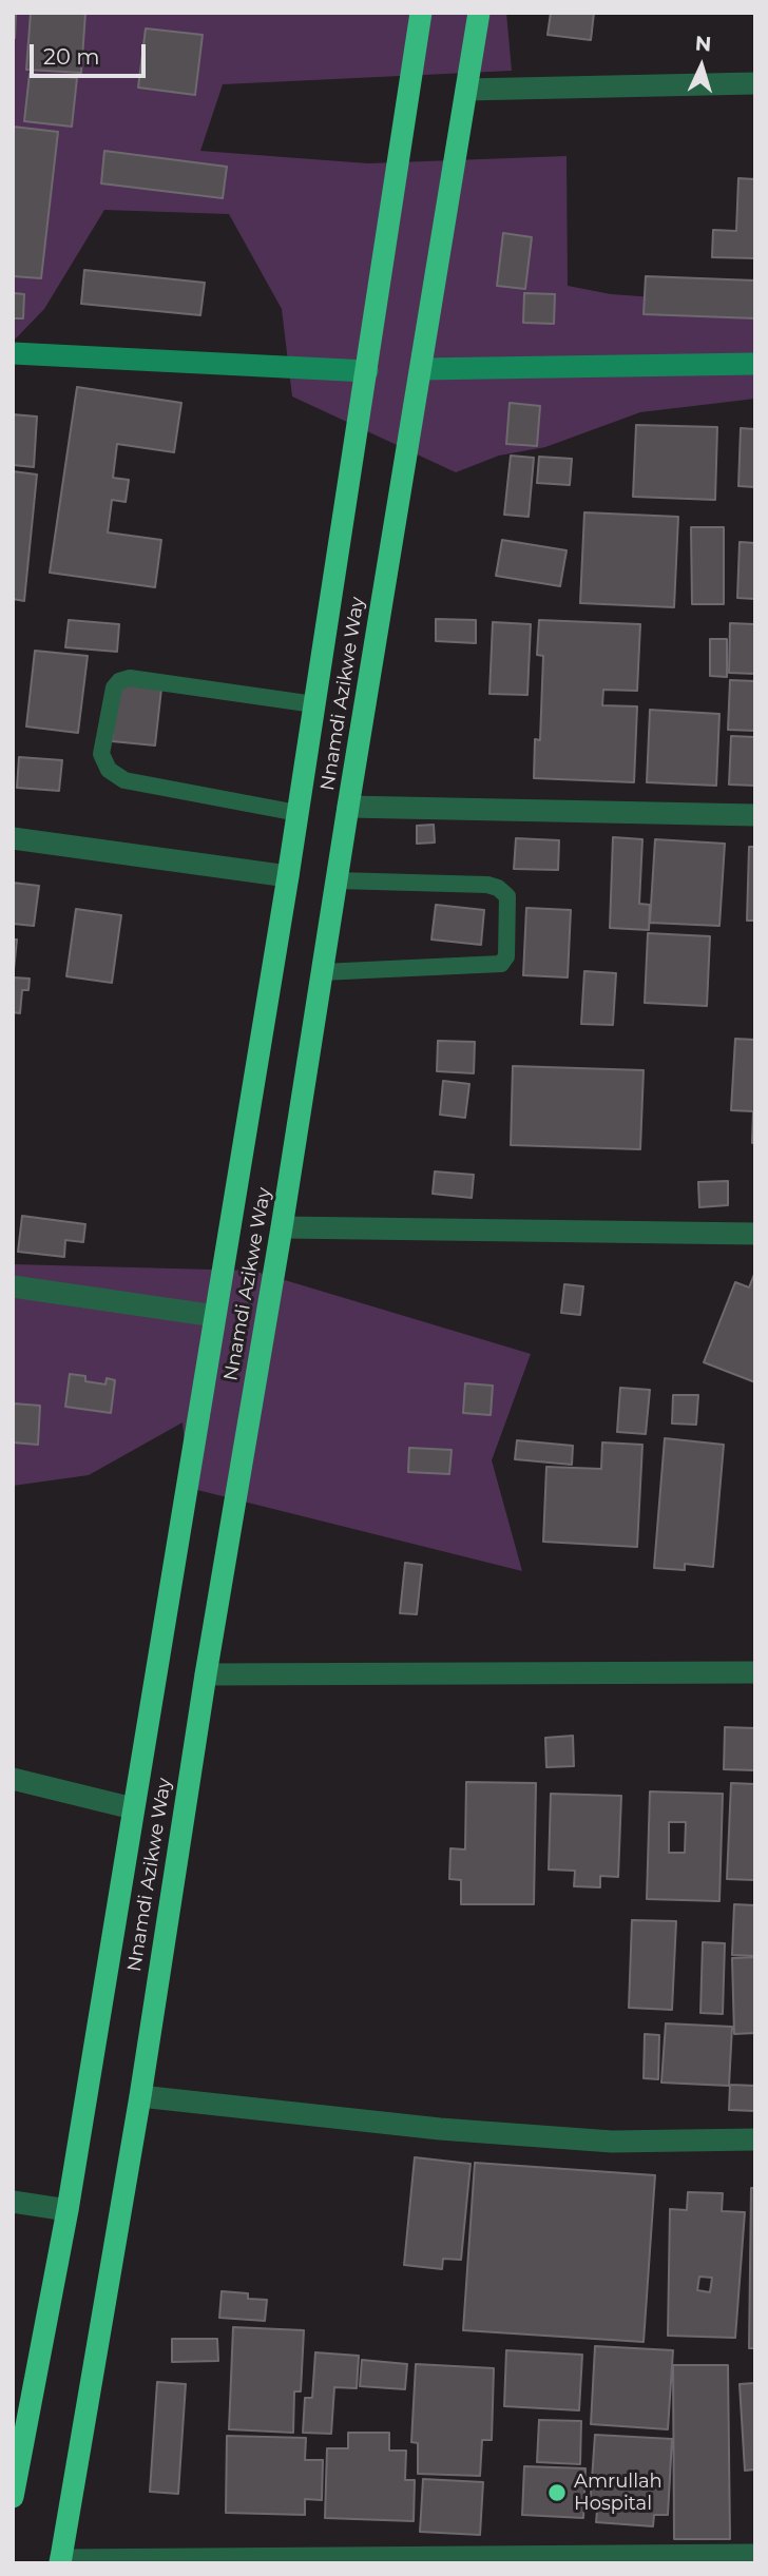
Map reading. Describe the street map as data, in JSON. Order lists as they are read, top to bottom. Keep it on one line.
{"streets":{"highway":["Nnamdi Azikwe Way"]},"places":["Amrullah Hospital"],"scale_bar":"20 m","north":"top"}
